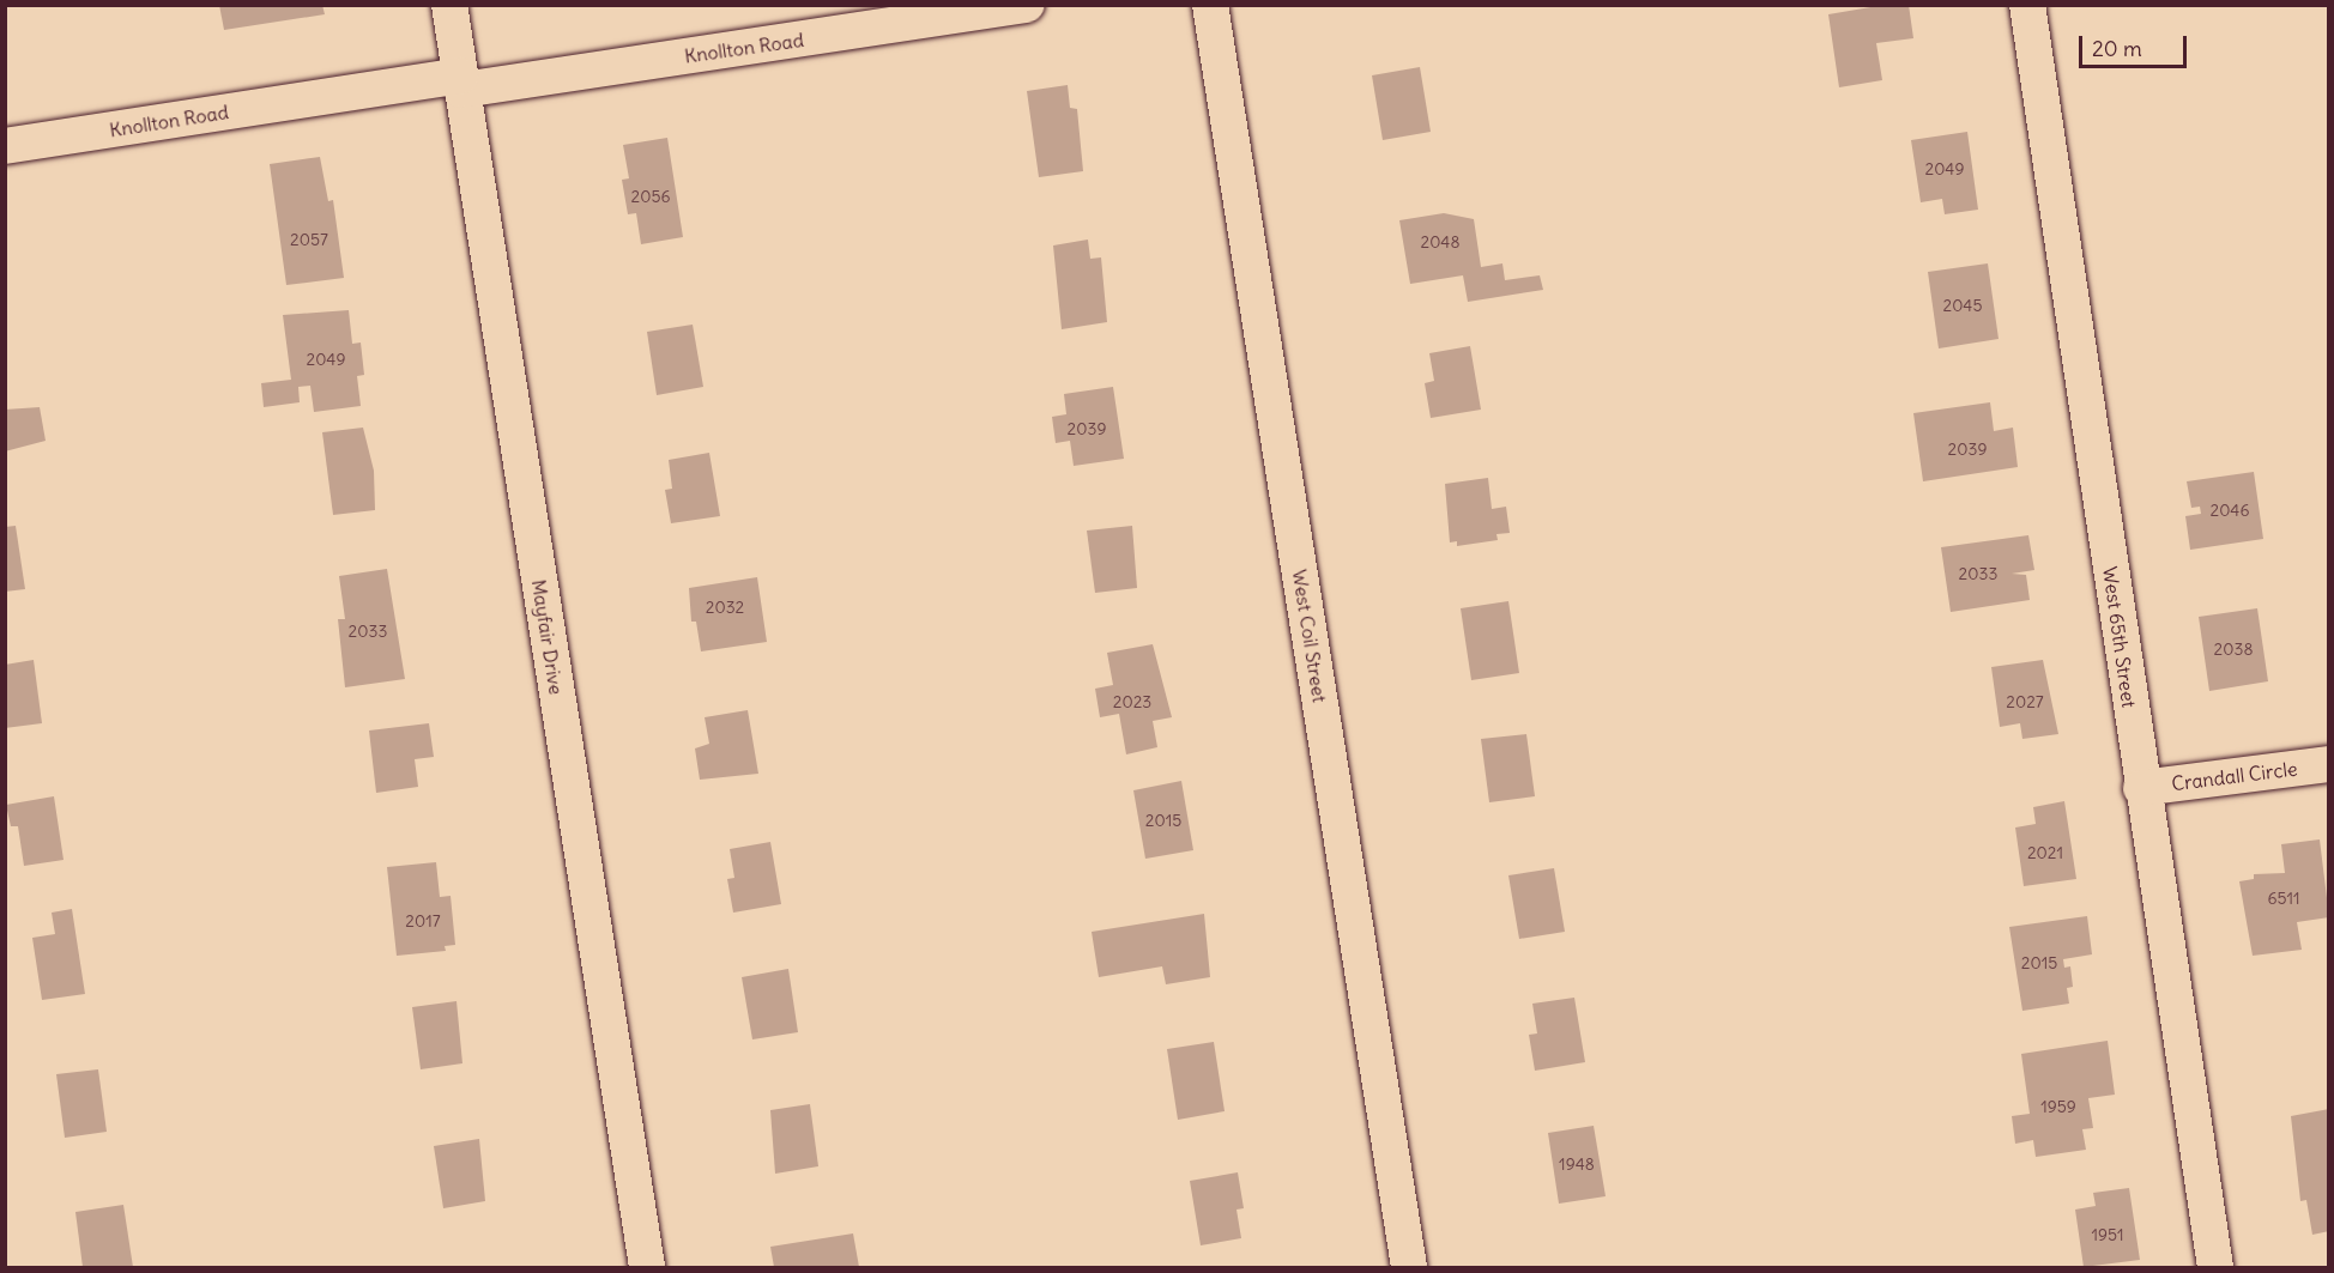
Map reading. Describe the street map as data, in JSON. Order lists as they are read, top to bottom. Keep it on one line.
{"streets":{"street":["Knollton Road","West Coil Street","Mayfair Drive","West 65th Street","Crandall Circle"]},"crossings":[["Knollton Road","Mayfair Drive"],["West 65th Street","Crandall Circle"]],"house_numbers":["2049","2056","2057","2048","2045","2049","2039","2039","2046","2033","2032","2033","2038","2023","2027","2015","2021","6511","2017","2015","1959","1948","1951"],"scale_bar":"20 m"}
